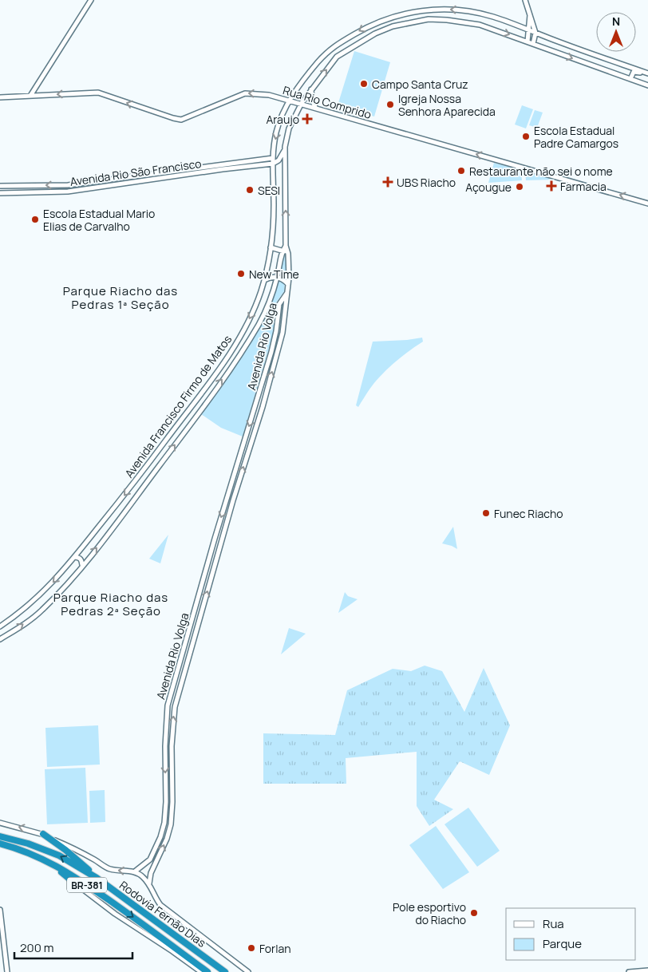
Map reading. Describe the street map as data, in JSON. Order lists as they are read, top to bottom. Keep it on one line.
{"streets":{"highway":["BR-381","Rodovia Fernão Dias"],"street":["Rua Rio Comprido","Avenida Rio São Francisco","Avenida Rio Volga","Avenida Francisco Firmo de Matos"]},"crossings":[["Rua Rio Comprido","Avenida Francisco Firmo de Matos"],["Avenida Rio São Francisco","Avenida Francisco Firmo de Matos"],["Avenida Rio Volga","Rodovia Fernão Dias"],["BR-381","Rodovia Fernão Dias"]],"one_way":["Rua Rio Comprido"],"districts":["Parque Riacho das Pedras 1ª Seção","Parque Riacho das Pedras 2ª Seção"],"places":{"other":["Campo Santa Cruz","Igreja Nossa Senhora Aparecida","Escola Estadual Padre Camargos","Restaurante não sei o nome","Açougue","SESI","Escola Estadual Mario Elias de Carvalho","New Time","Funec Riacho","Pole esportivo do Riacho","Forlan"],"health":["Araujo","UBS Riacho","Farmacia"]},"legend":["Rua","Parque"],"scale_bar":"200 m","north":"top"}
